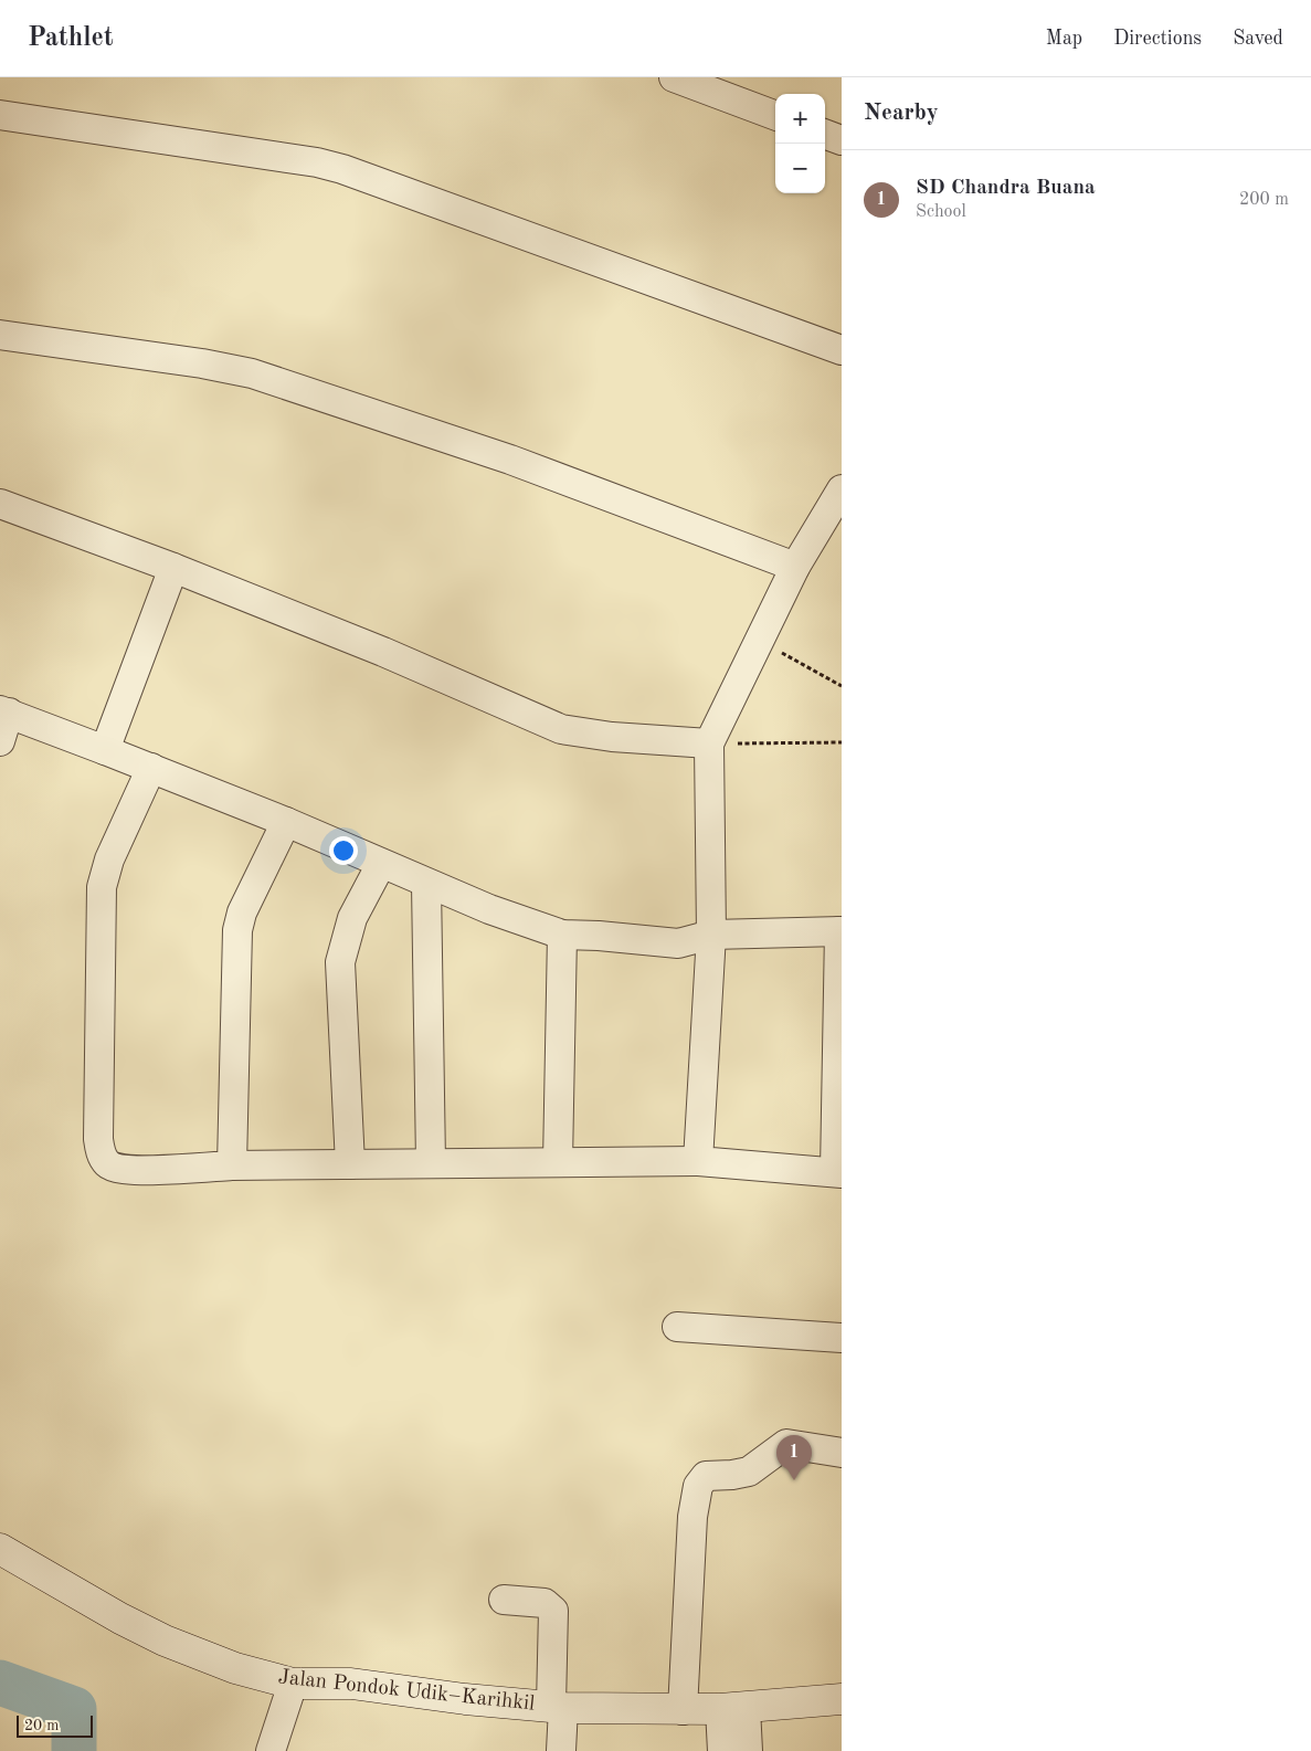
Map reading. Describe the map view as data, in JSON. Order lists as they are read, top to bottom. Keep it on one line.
{"streets":{"street":["Jalan Pondok Udik–Karihkil"]},"scale_bar":"20 m","page":{"header":"Pathlet","nav":["Map","Directions","Saved"],"heading":"Nearby","map_buttons":["+","−"],"list":[{"mark":"1","name":"SD Chandra Buana","note":"School","value":"200 m"}],"pins":"1","scale":"20 m"}}
